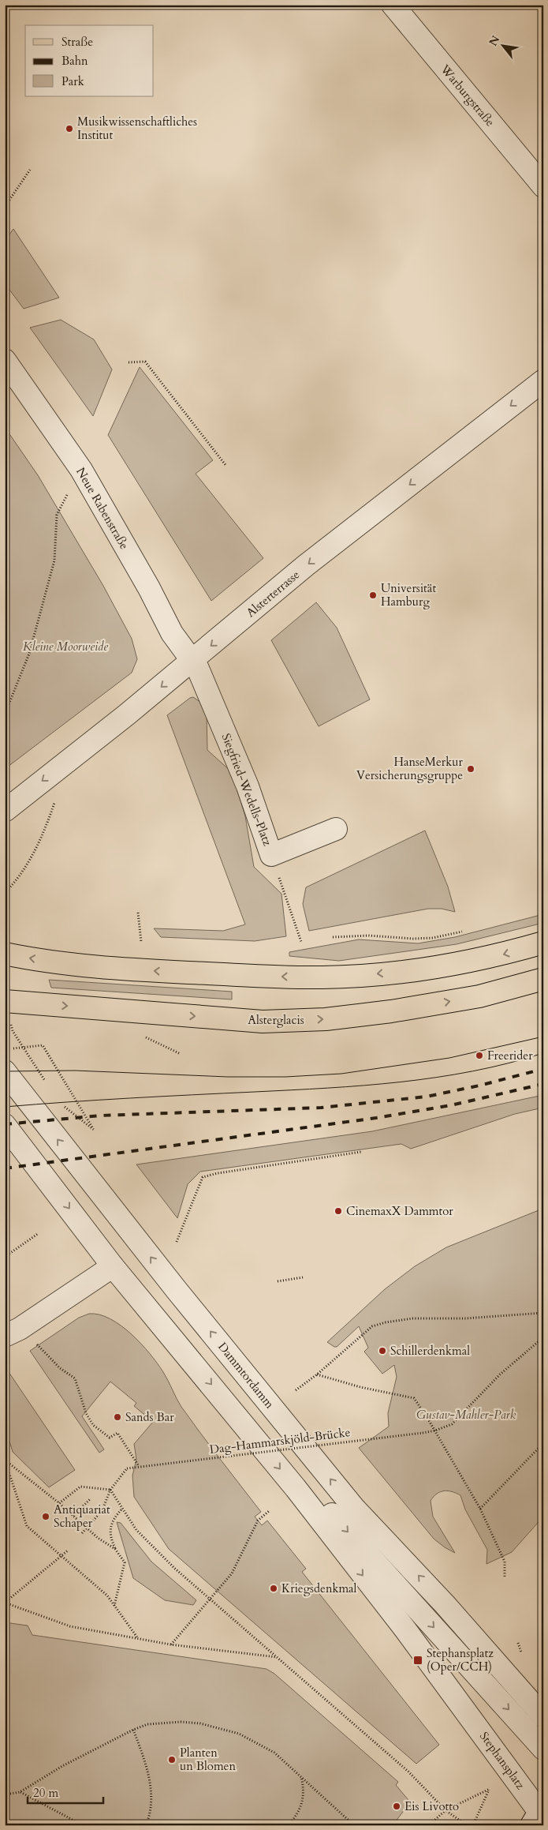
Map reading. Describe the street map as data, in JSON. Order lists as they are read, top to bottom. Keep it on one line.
{"streets":{"main road":["Alsterglacis"],"street":["Warburgstraße","Neue Rabenstraße","Alsterterrasse","Siegfried-Wedells-Platz","Dammtordamm","Stephansplatz"],"path":["Dag-Hammarskjöld-Brücke"]},"crossings":[["Neue Rabenstraße","Alsterterrasse"],["Neue Rabenstraße","Siegfried-Wedells-Platz"],["Alsterterrasse","Siegfried-Wedells-Platz"]],"one_way":["Alsterterrasse"],"parks":["Kleine Moorweide","Gustav-Mahler-Park"],"places":{"other":["Musikwissenschaftliches Institut","Universität Hamburg","HanseMerkur Versicherungsgruppe","Freerider","CinemaxX Dammtor","Schillerdenkmal","Sands Bar","Antiquariat Schaper","Kriegsdenkmal","Planten un Blomen","Eis Livotto"],"transit":["Stephansplatz (Oper/CCH)"]},"legend":["Straße","Bahn","Park"],"scale_bar":"20 m","north":"top left"}
